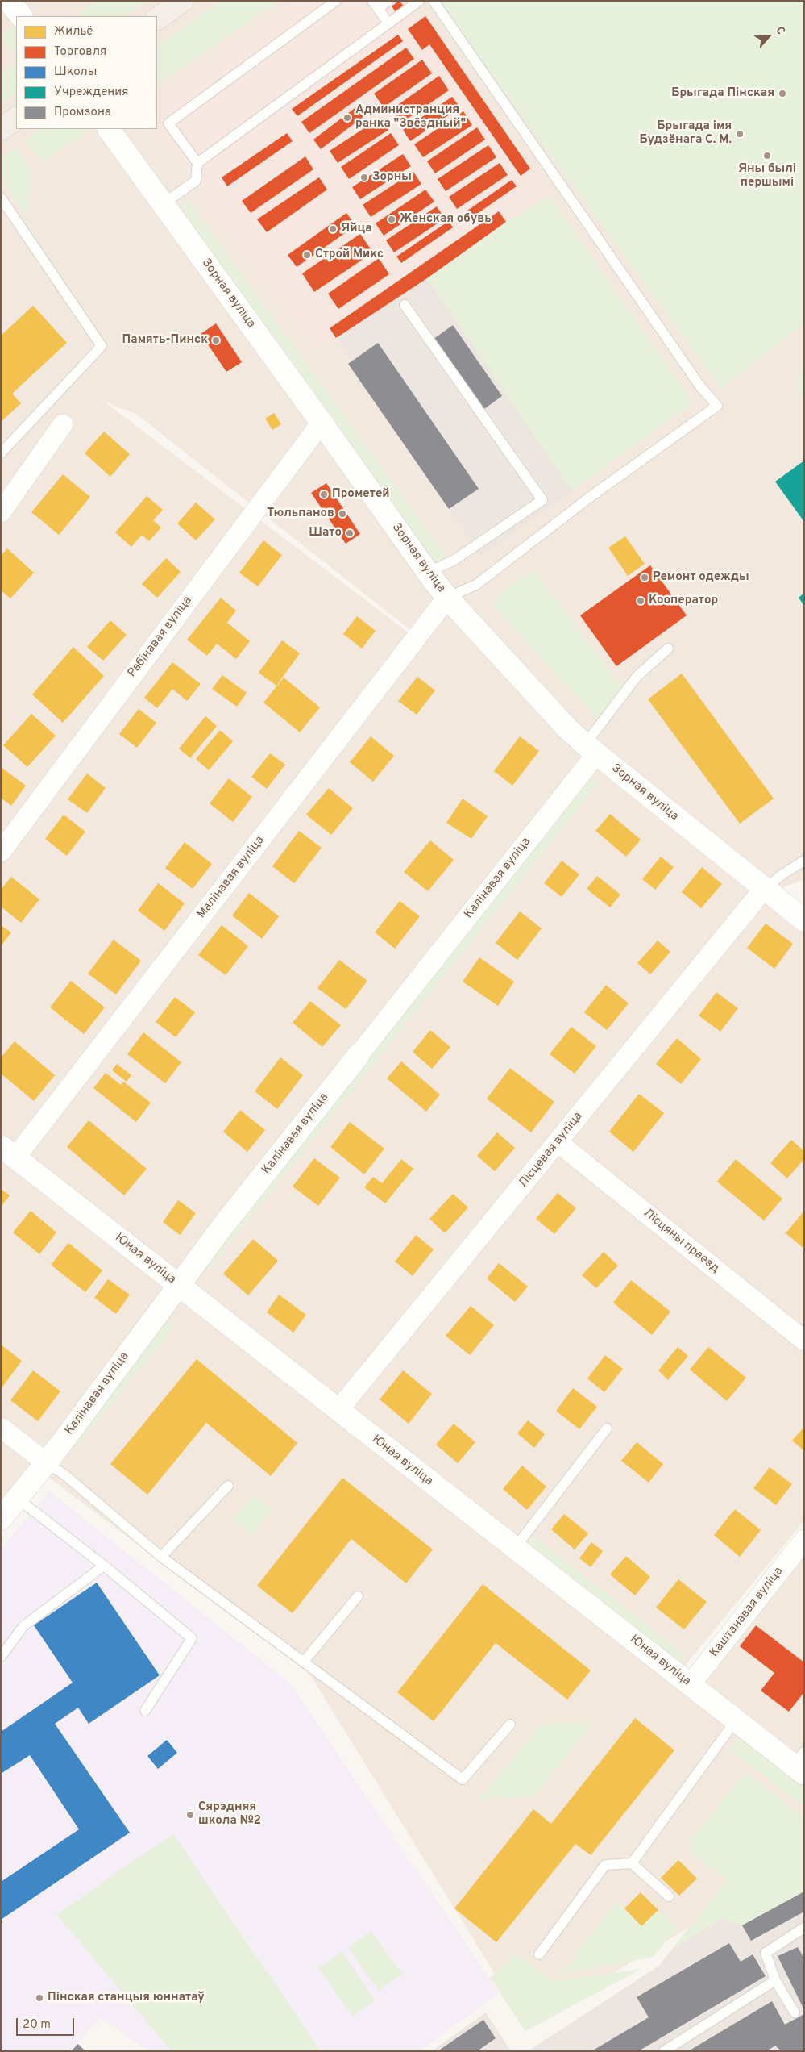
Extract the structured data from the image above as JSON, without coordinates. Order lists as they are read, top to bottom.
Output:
{
  "streets": {
    "street": [
      "Зорная вуліца",
      "Рабінавая вуліца",
      "Малінавая вуліца",
      "Калінавая вуліца",
      "Лісцевая вуліца",
      "Лісцяны праезд",
      "Юная вуліца",
      "Каштанавая вуліца"
    ]
  },
  "crossings": [
    ["Зорная вуліца", "Рабінавая вуліца"],
    ["Зорная вуліца", "Малінавая вуліца"],
    ["Зорная вуліца", "Калінавая вуліца"],
    ["Зорная вуліца", "Лісцевая вуліца"],
    ["Малінавая вуліца", "Юная вуліца"],
    ["Калінавая вуліца", "Юная вуліца"],
    ["Лісцевая вуліца", "Лісцяны праезд"],
    ["Лісцевая вуліца", "Юная вуліца"],
    ["Юная вуліца", "Каштанавая вуліца"]
  ],
  "places": [
    "Брыгада Пінская",
    "Администранция ранка \"Звёздный\"",
    "Брыгада імя Будзёнага С. М.",
    "Яны былі першымі",
    "Зорны",
    "Женская обувь",
    "Яйца",
    "Строй Микс",
    "Память-Пинск",
    "Прометей",
    "Тюльпанов",
    "Шато",
    "Ремонт одежды",
    "Кооператор",
    "Сярэдняя школа №2",
    "Пінская станцыя юннатаў"
  ],
  "legend": [
    "Жильё",
    "Торговля",
    "Школы",
    "Учреждения",
    "Промзона"
  ],
  "scale_bar": "20 m",
  "north": "top right"
}
